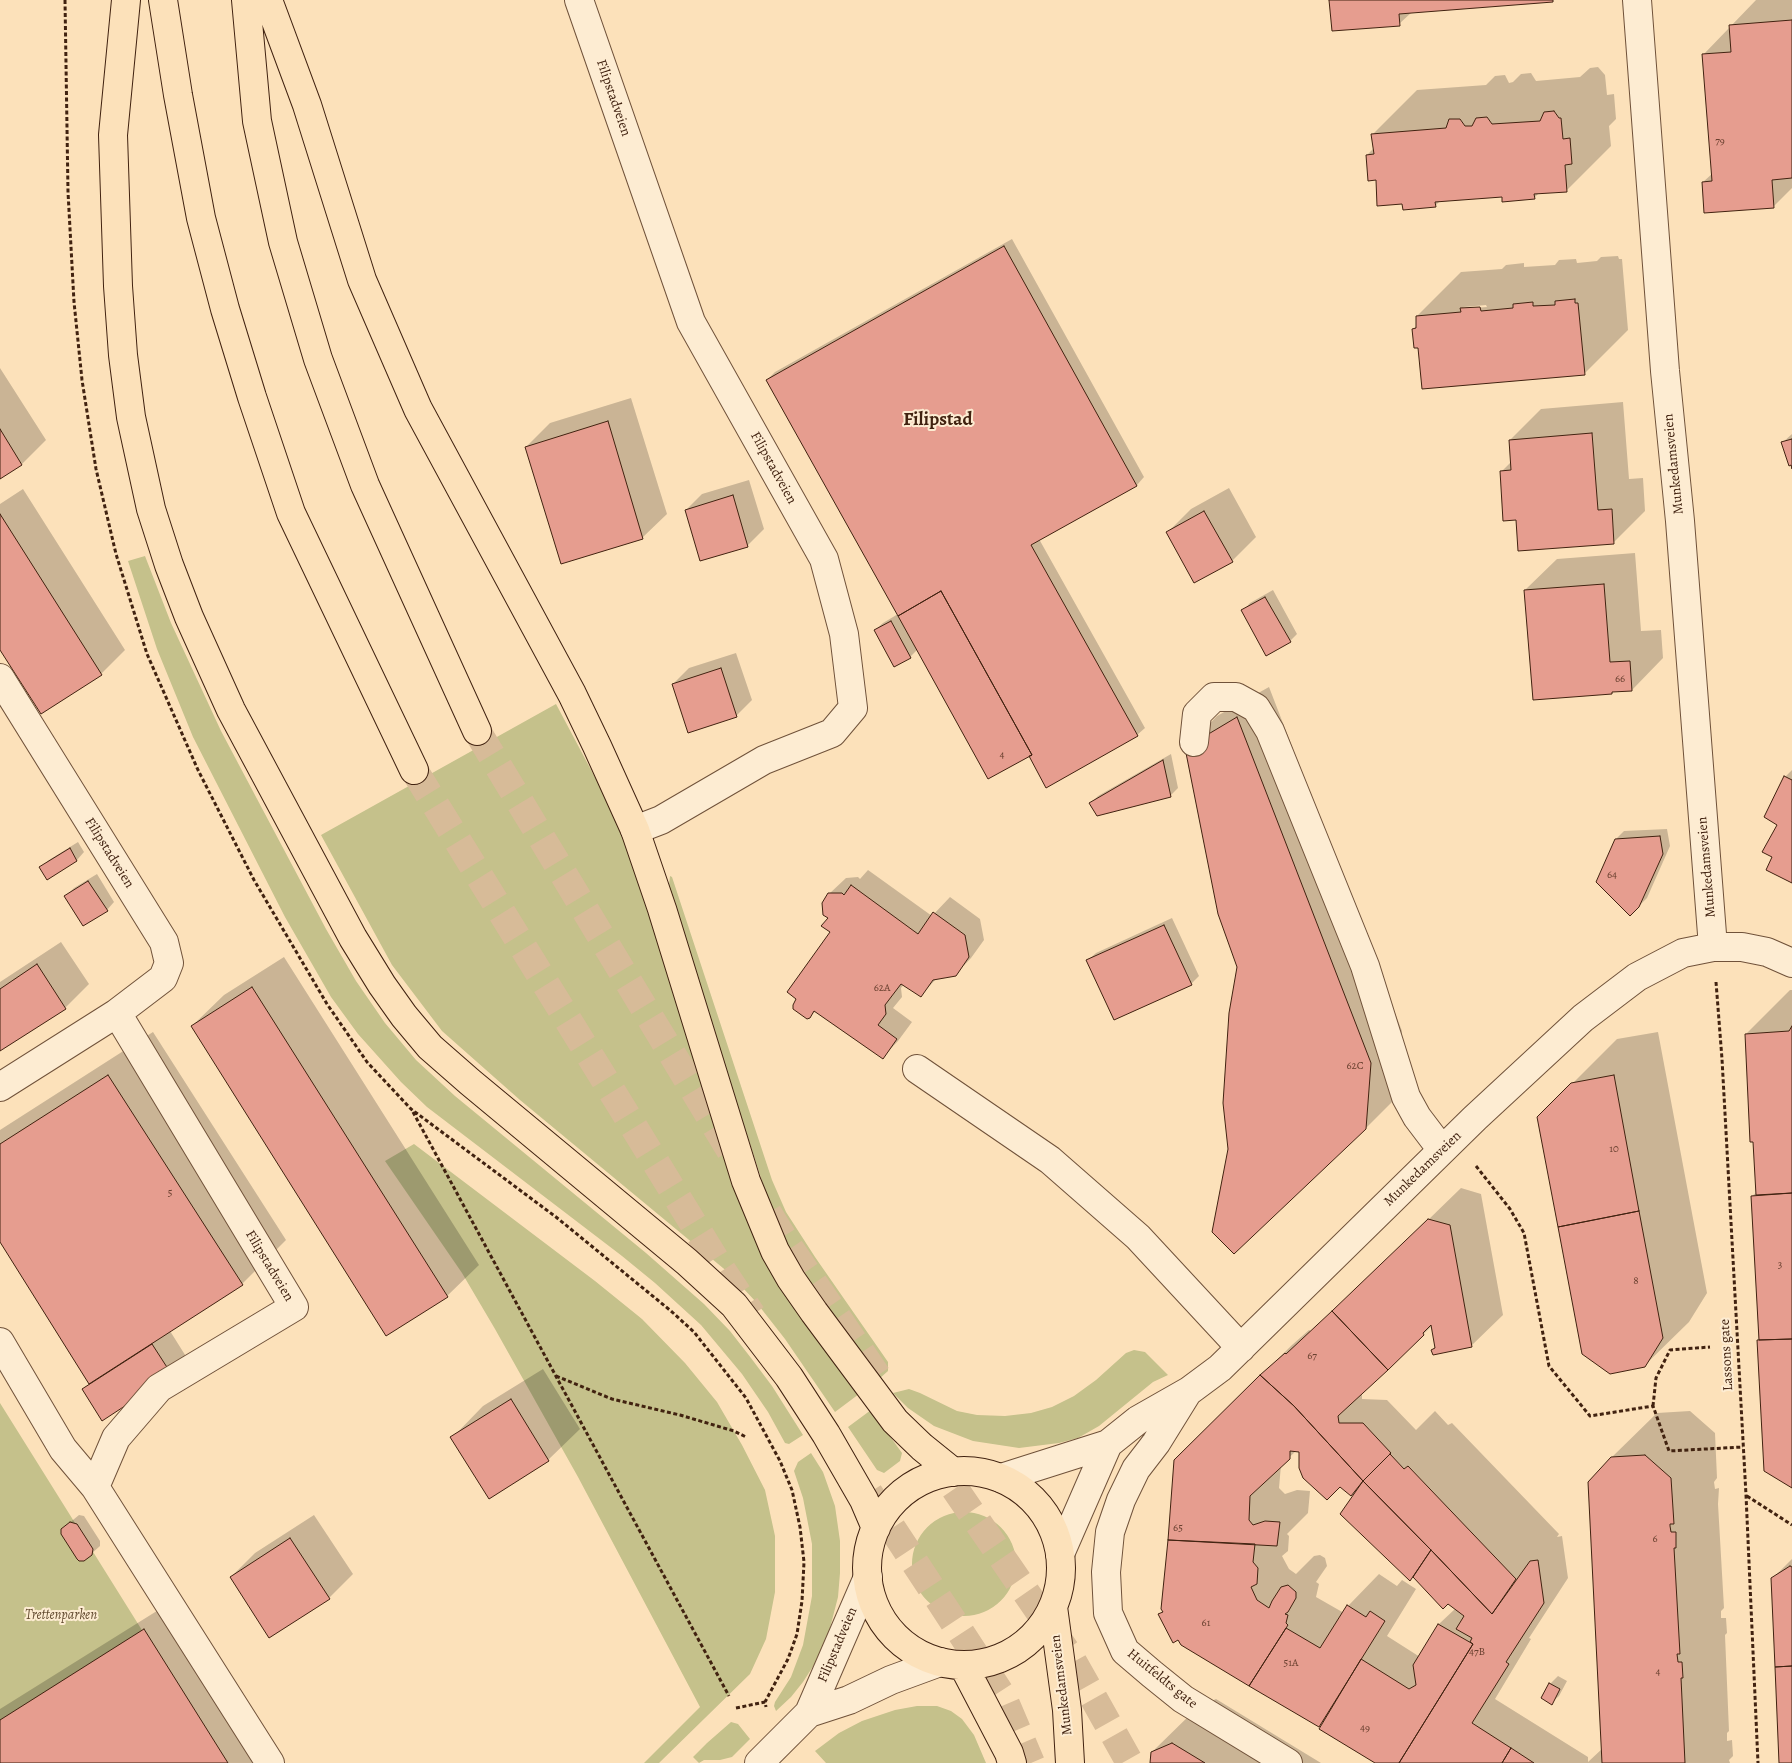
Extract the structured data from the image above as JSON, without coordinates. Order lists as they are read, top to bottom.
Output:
{
  "streets": {
    "highway": ["Munkedamsveien"],
    "street": ["Filipstadveien", "Huitfeldts gate"],
    "path": ["Lassons gate"]
  },
  "crossings": [
    ["Munkedamsveien", "Lassons gate"],
    ["Munkedamsveien", "Huitfeldts gate"]
  ],
  "districts": ["Filipstad"],
  "parks": ["Trettenparken"],
  "house_numbers": [
    "79",
    "66",
    "4",
    "64",
    "62A",
    "62C",
    "10",
    "5",
    "3",
    "8",
    "67",
    "65",
    "6",
    "61",
    "47B",
    "51A",
    "4",
    "49"
  ]
}
